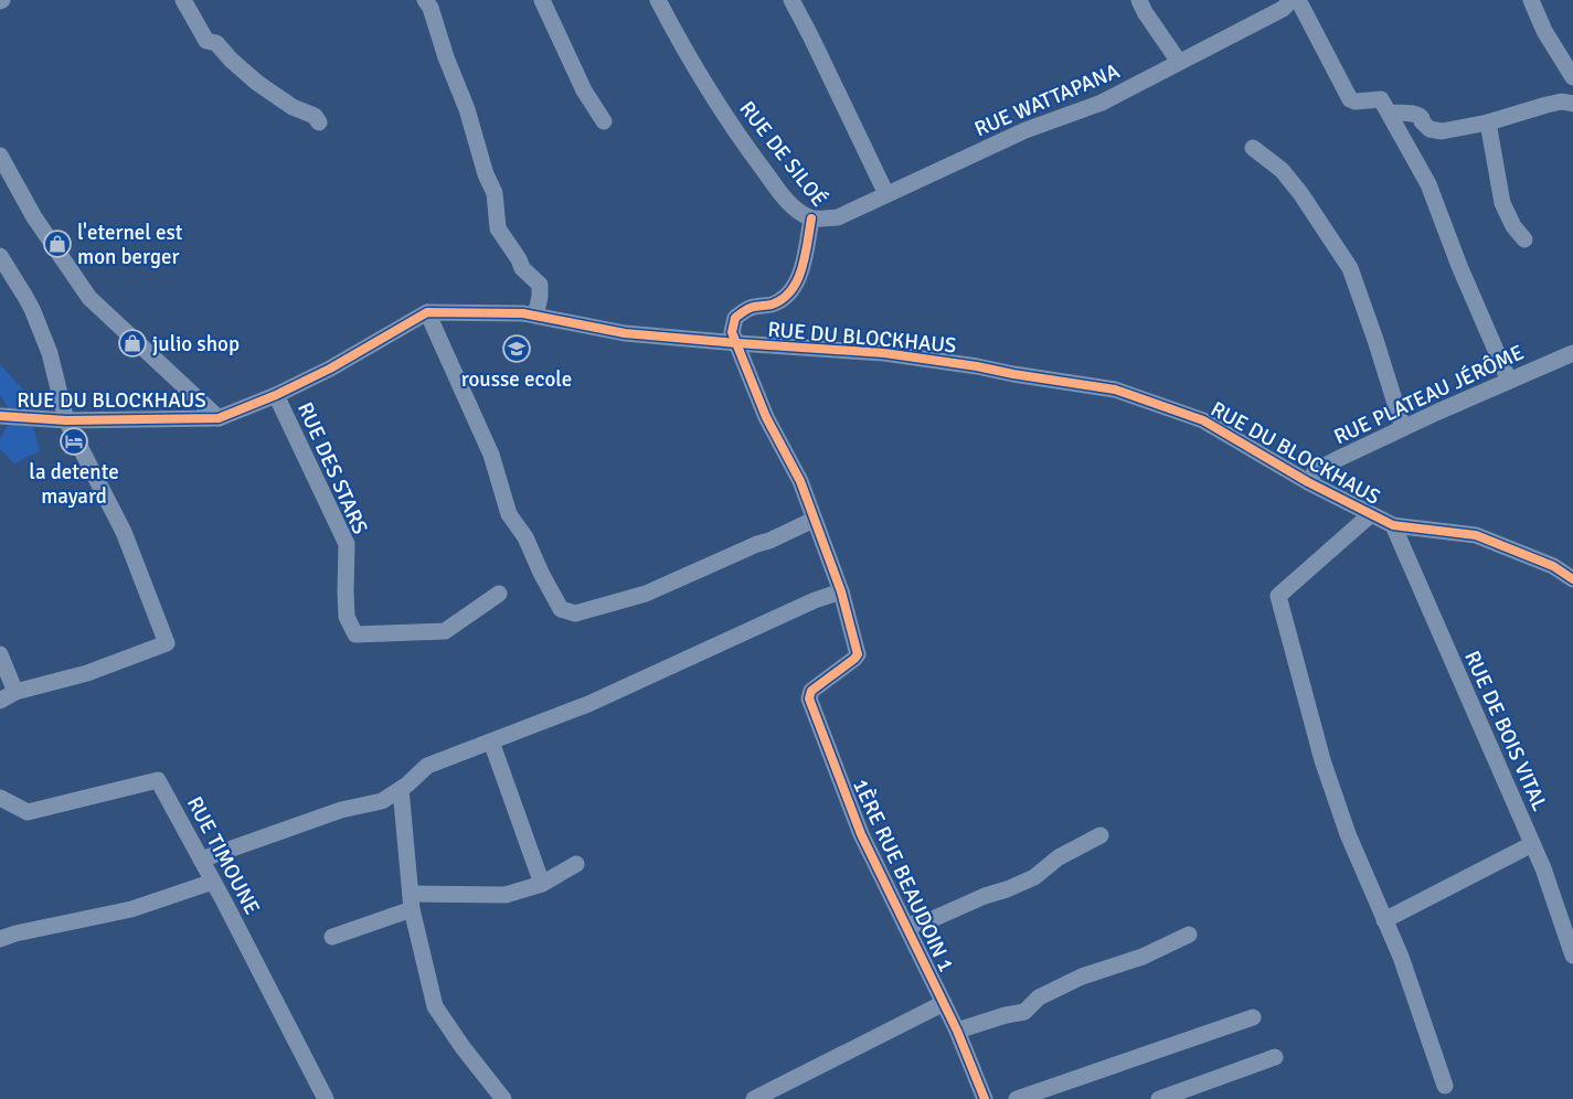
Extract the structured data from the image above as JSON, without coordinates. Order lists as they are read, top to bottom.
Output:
{
  "streets": {
    "street": [
      "RUE WATTAPANA",
      "RUE DE SILOÉ",
      "RUE DU BLOCKHAUS",
      "RUE PLATEAU JÉRÔME",
      "RUE DES STARS",
      "RUE DE BOIS VITAL",
      "RUE TIMOUNE",
      "1ÈRE RUE BEAUDOIN 1"
    ]
  },
  "crossings": [
    ["RUE WATTAPANA", "RUE DE SILOÉ"],
    ["RUE DE SILOÉ", "RUE DU BLOCKHAUS"],
    ["RUE DE SILOÉ", "1ÈRE RUE BEAUDOIN 1"],
    ["RUE DU BLOCKHAUS", "RUE PLATEAU JÉRÔME"],
    ["RUE DU BLOCKHAUS", "RUE DES STARS"],
    ["RUE DU BLOCKHAUS", "RUE DE BOIS VITAL"],
    ["RUE DU BLOCKHAUS", "1ÈRE RUE BEAUDOIN 1"]
  ],
  "places": {
    "shop": ["l'eternel est mon berger", "julio shop"],
    "school or university": ["rousse ecole"],
    "hotel": ["la detente mayard"]
  }
}
